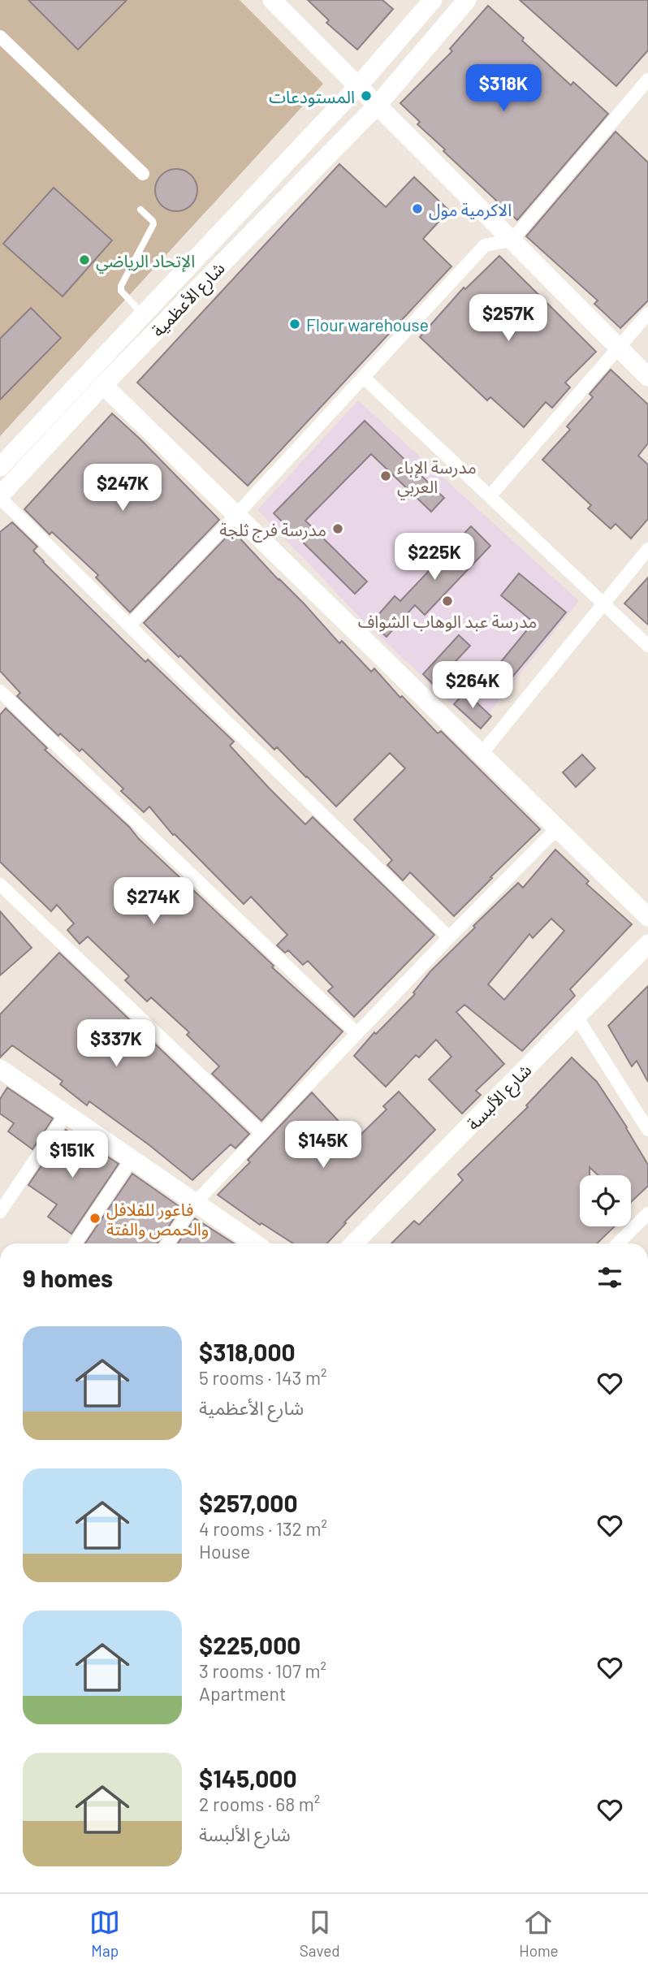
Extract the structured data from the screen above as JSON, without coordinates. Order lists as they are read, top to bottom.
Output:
{
  "streets": {
    "street": ["شارع الأعظمية", "شارع الألبسة"]
  },
  "places": [
    "المستودعات",
    "الاكرمية مول",
    "الإتحاد الرياضي",
    "Flour warehouse",
    "مدرسة الإباء العربي",
    "مدرسة فرج ثلجة",
    "مدرسة عبد الوهاب الشواف",
    "فاعور للفلافل والحمص والفتة"
  ],
  "page": {
    "price": [
      "$318K",
      "$257K",
      "$247K",
      "$225K",
      "$264K",
      "$274K",
      "$337K",
      "$145K",
      "$151K"
    ],
    "heading": "9 homes",
    "list": [
      {
        "name": "$318,000",
        "note": "5 rooms · 143 m² · شارع الأعظمية"
      },
      {
        "name": "$257,000",
        "note": "4 rooms · 132 m² · House"
      },
      {
        "name": "$225,000",
        "note": "3 rooms · 107 m² · Apartment"
      },
      {
        "name": "$145,000",
        "note": "2 rooms · 68 m² · شارع الألبسة"
      }
    ],
    "tabs": ["Map", "Saved", "Home"]
  }
}
